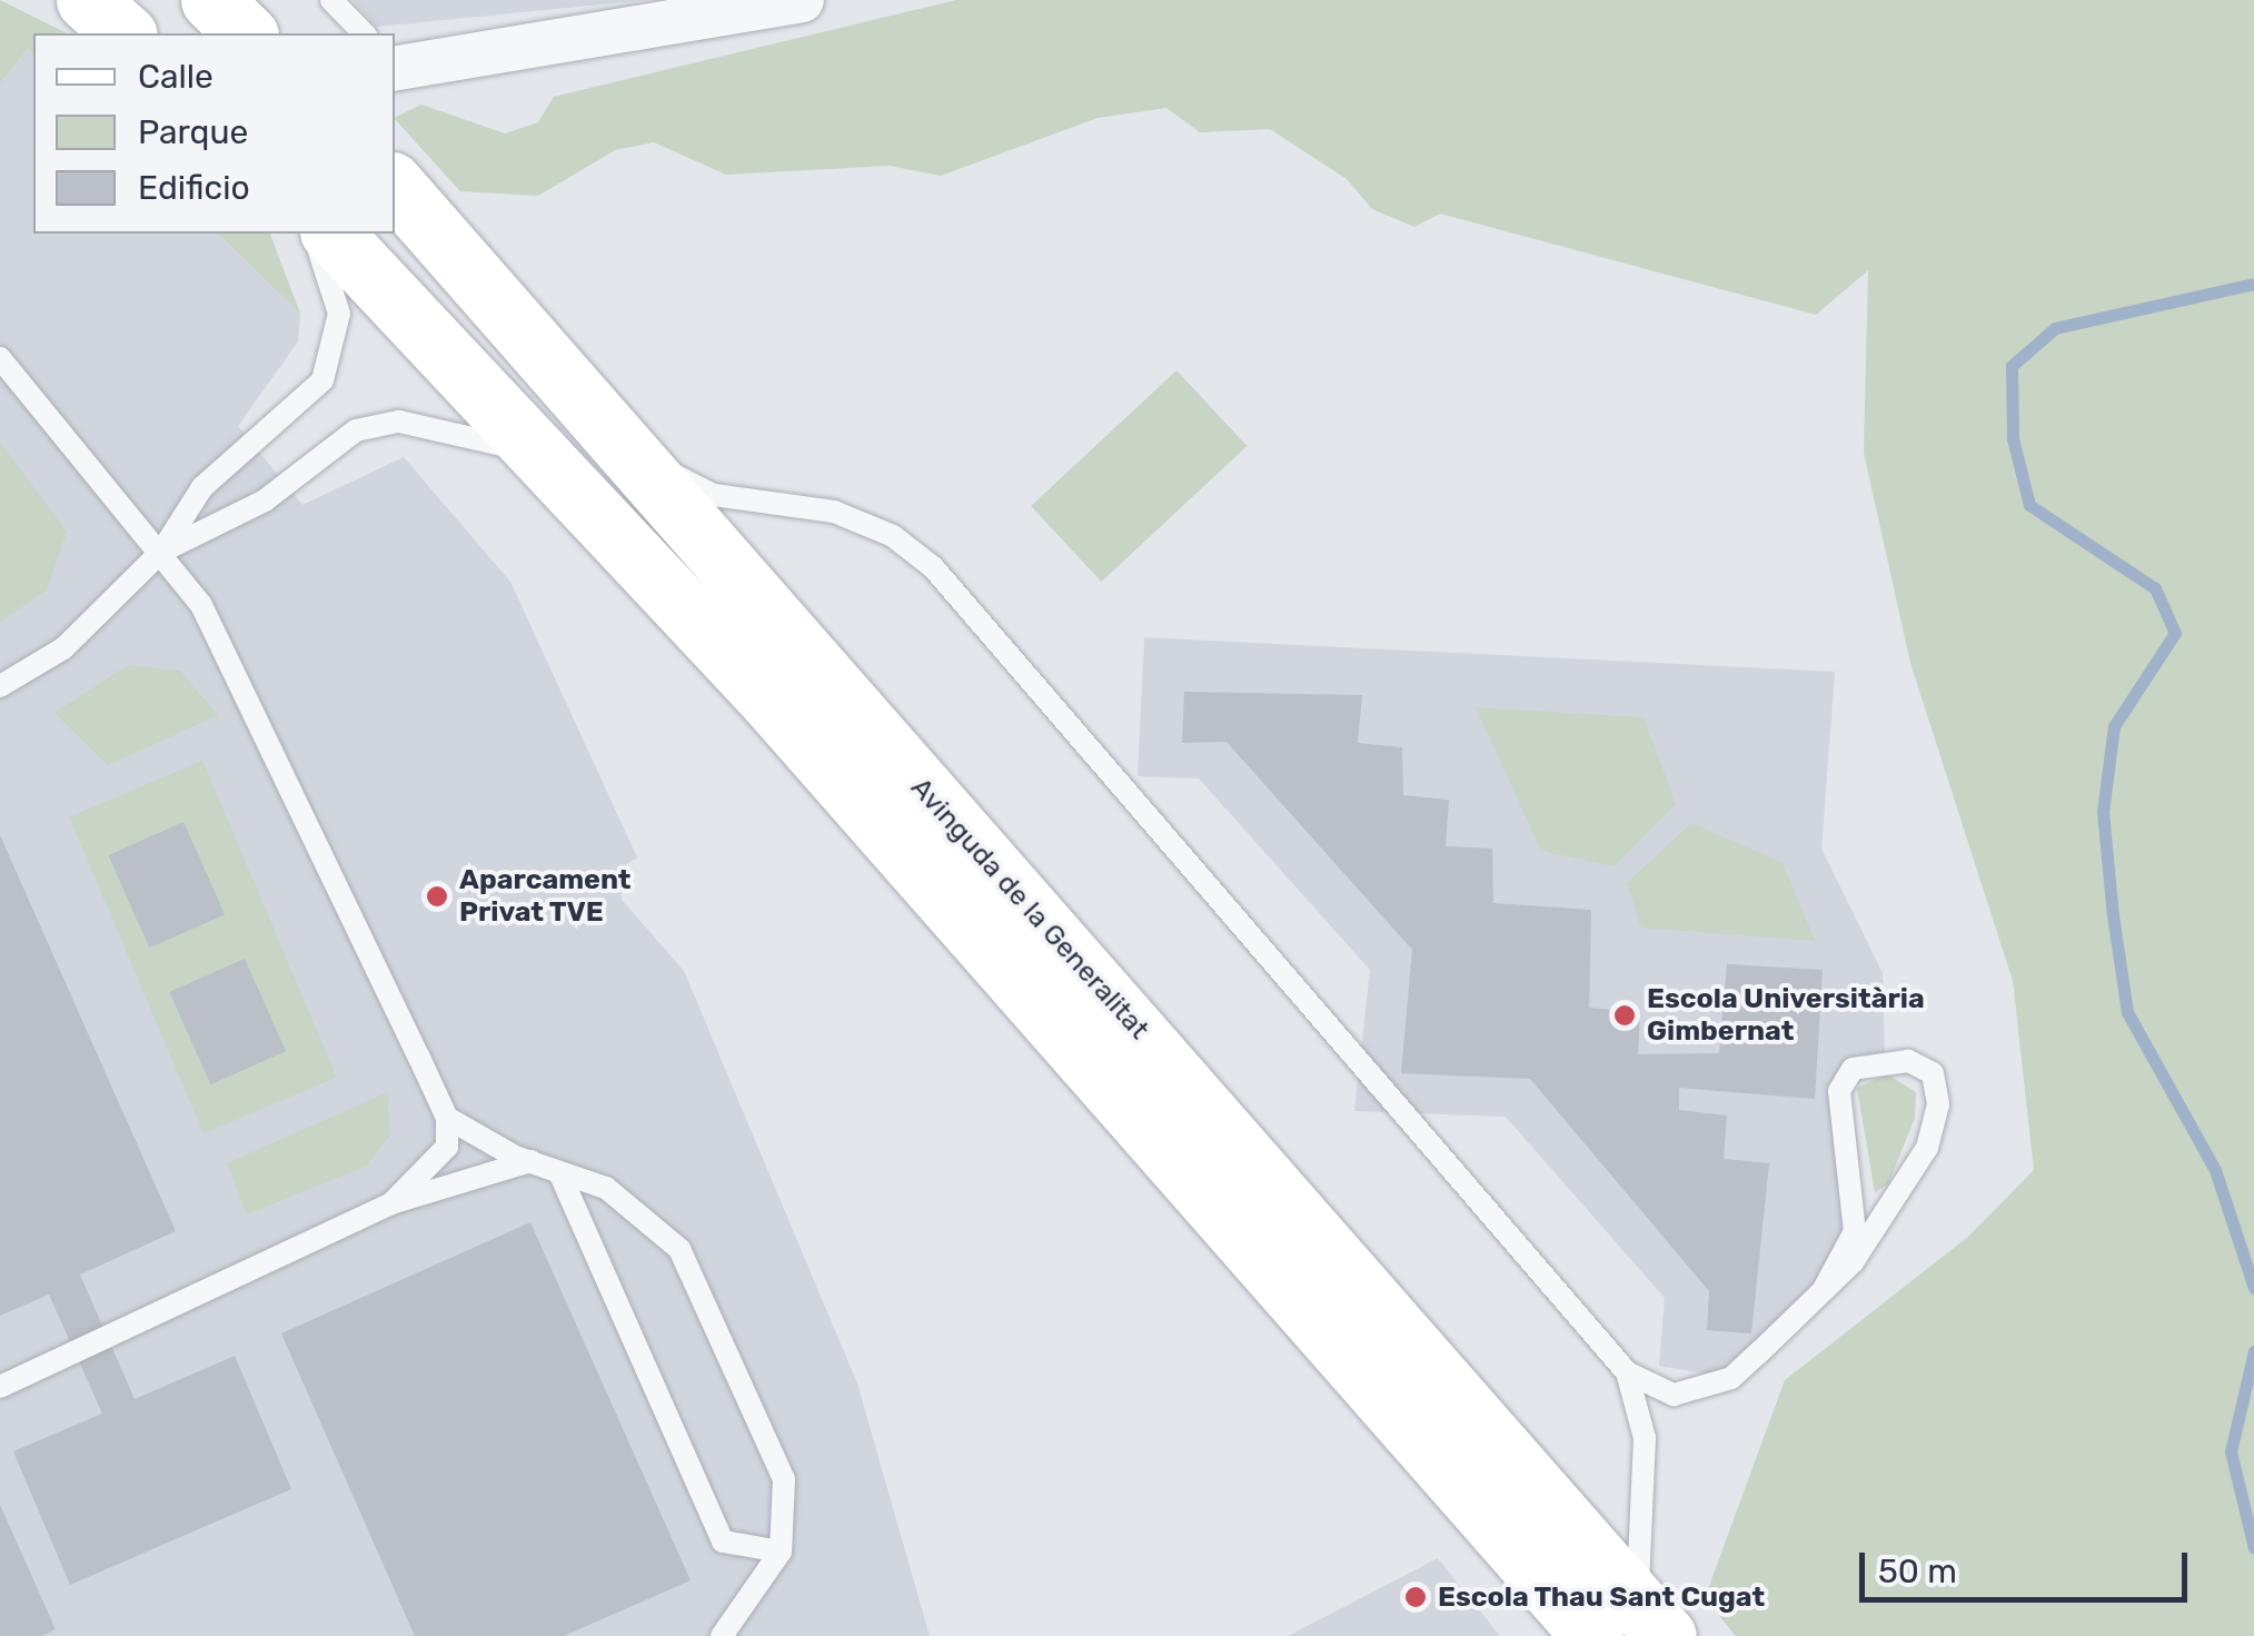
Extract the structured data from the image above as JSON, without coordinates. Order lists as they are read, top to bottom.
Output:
{
  "streets": {
    "street": ["Avinguda de la Generalitat"]
  },
  "places": ["Aparcament Privat TVE", "Escola Universitària Gimbernat", "Escola Thau Sant Cugat"],
  "legend": ["Calle", "Parque", "Edificio"],
  "scale_bar": "50 m"
}
